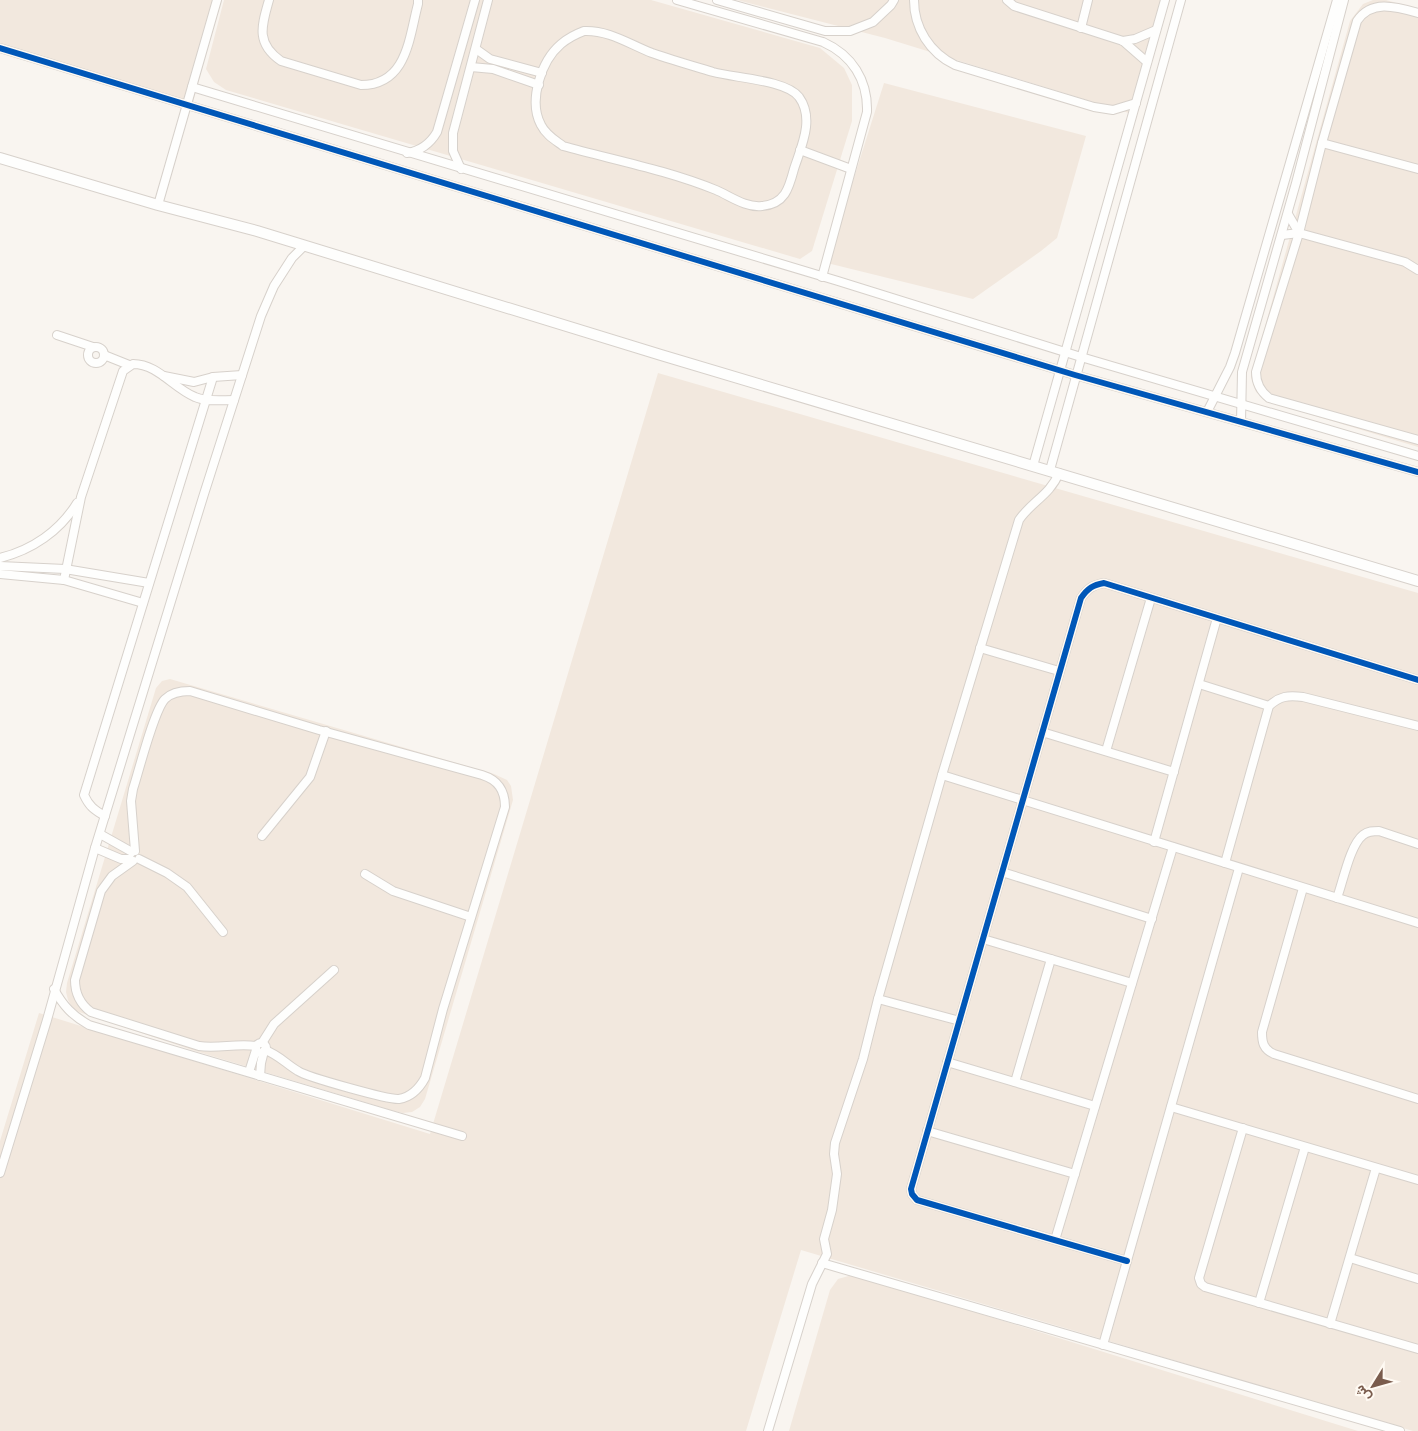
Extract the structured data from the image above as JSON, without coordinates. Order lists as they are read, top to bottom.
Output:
{
  "north": "bottom left"
}
